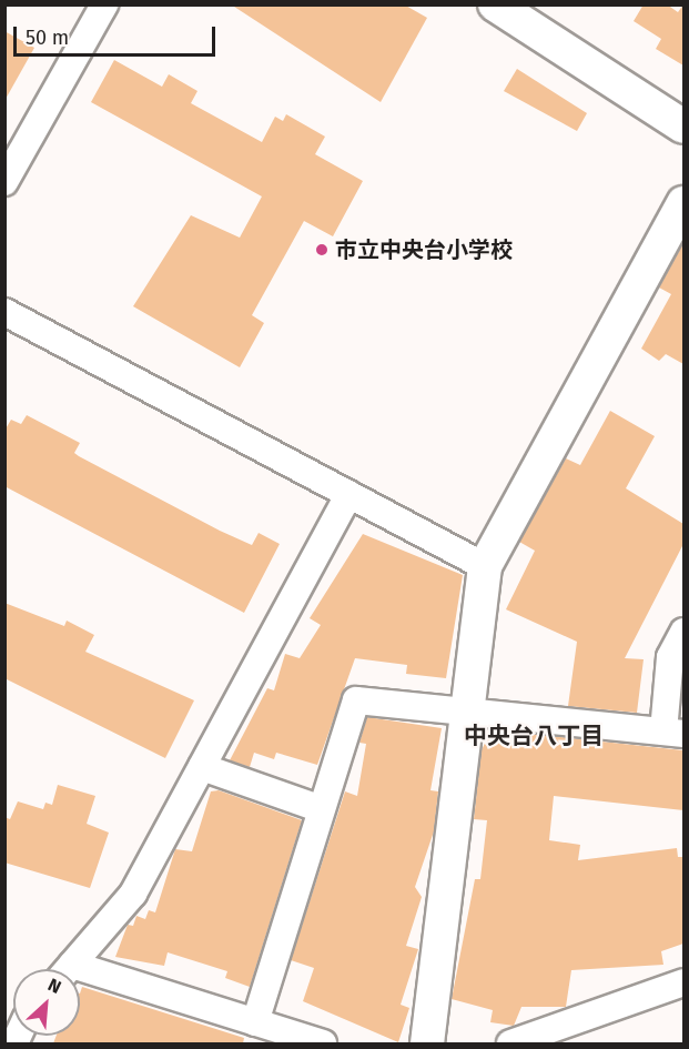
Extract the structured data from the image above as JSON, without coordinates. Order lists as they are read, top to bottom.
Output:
{
  "districts": ["中央台八丁目"],
  "places": ["市立中央台小学校"],
  "scale_bar": "50 m",
  "north": "top right"
}
